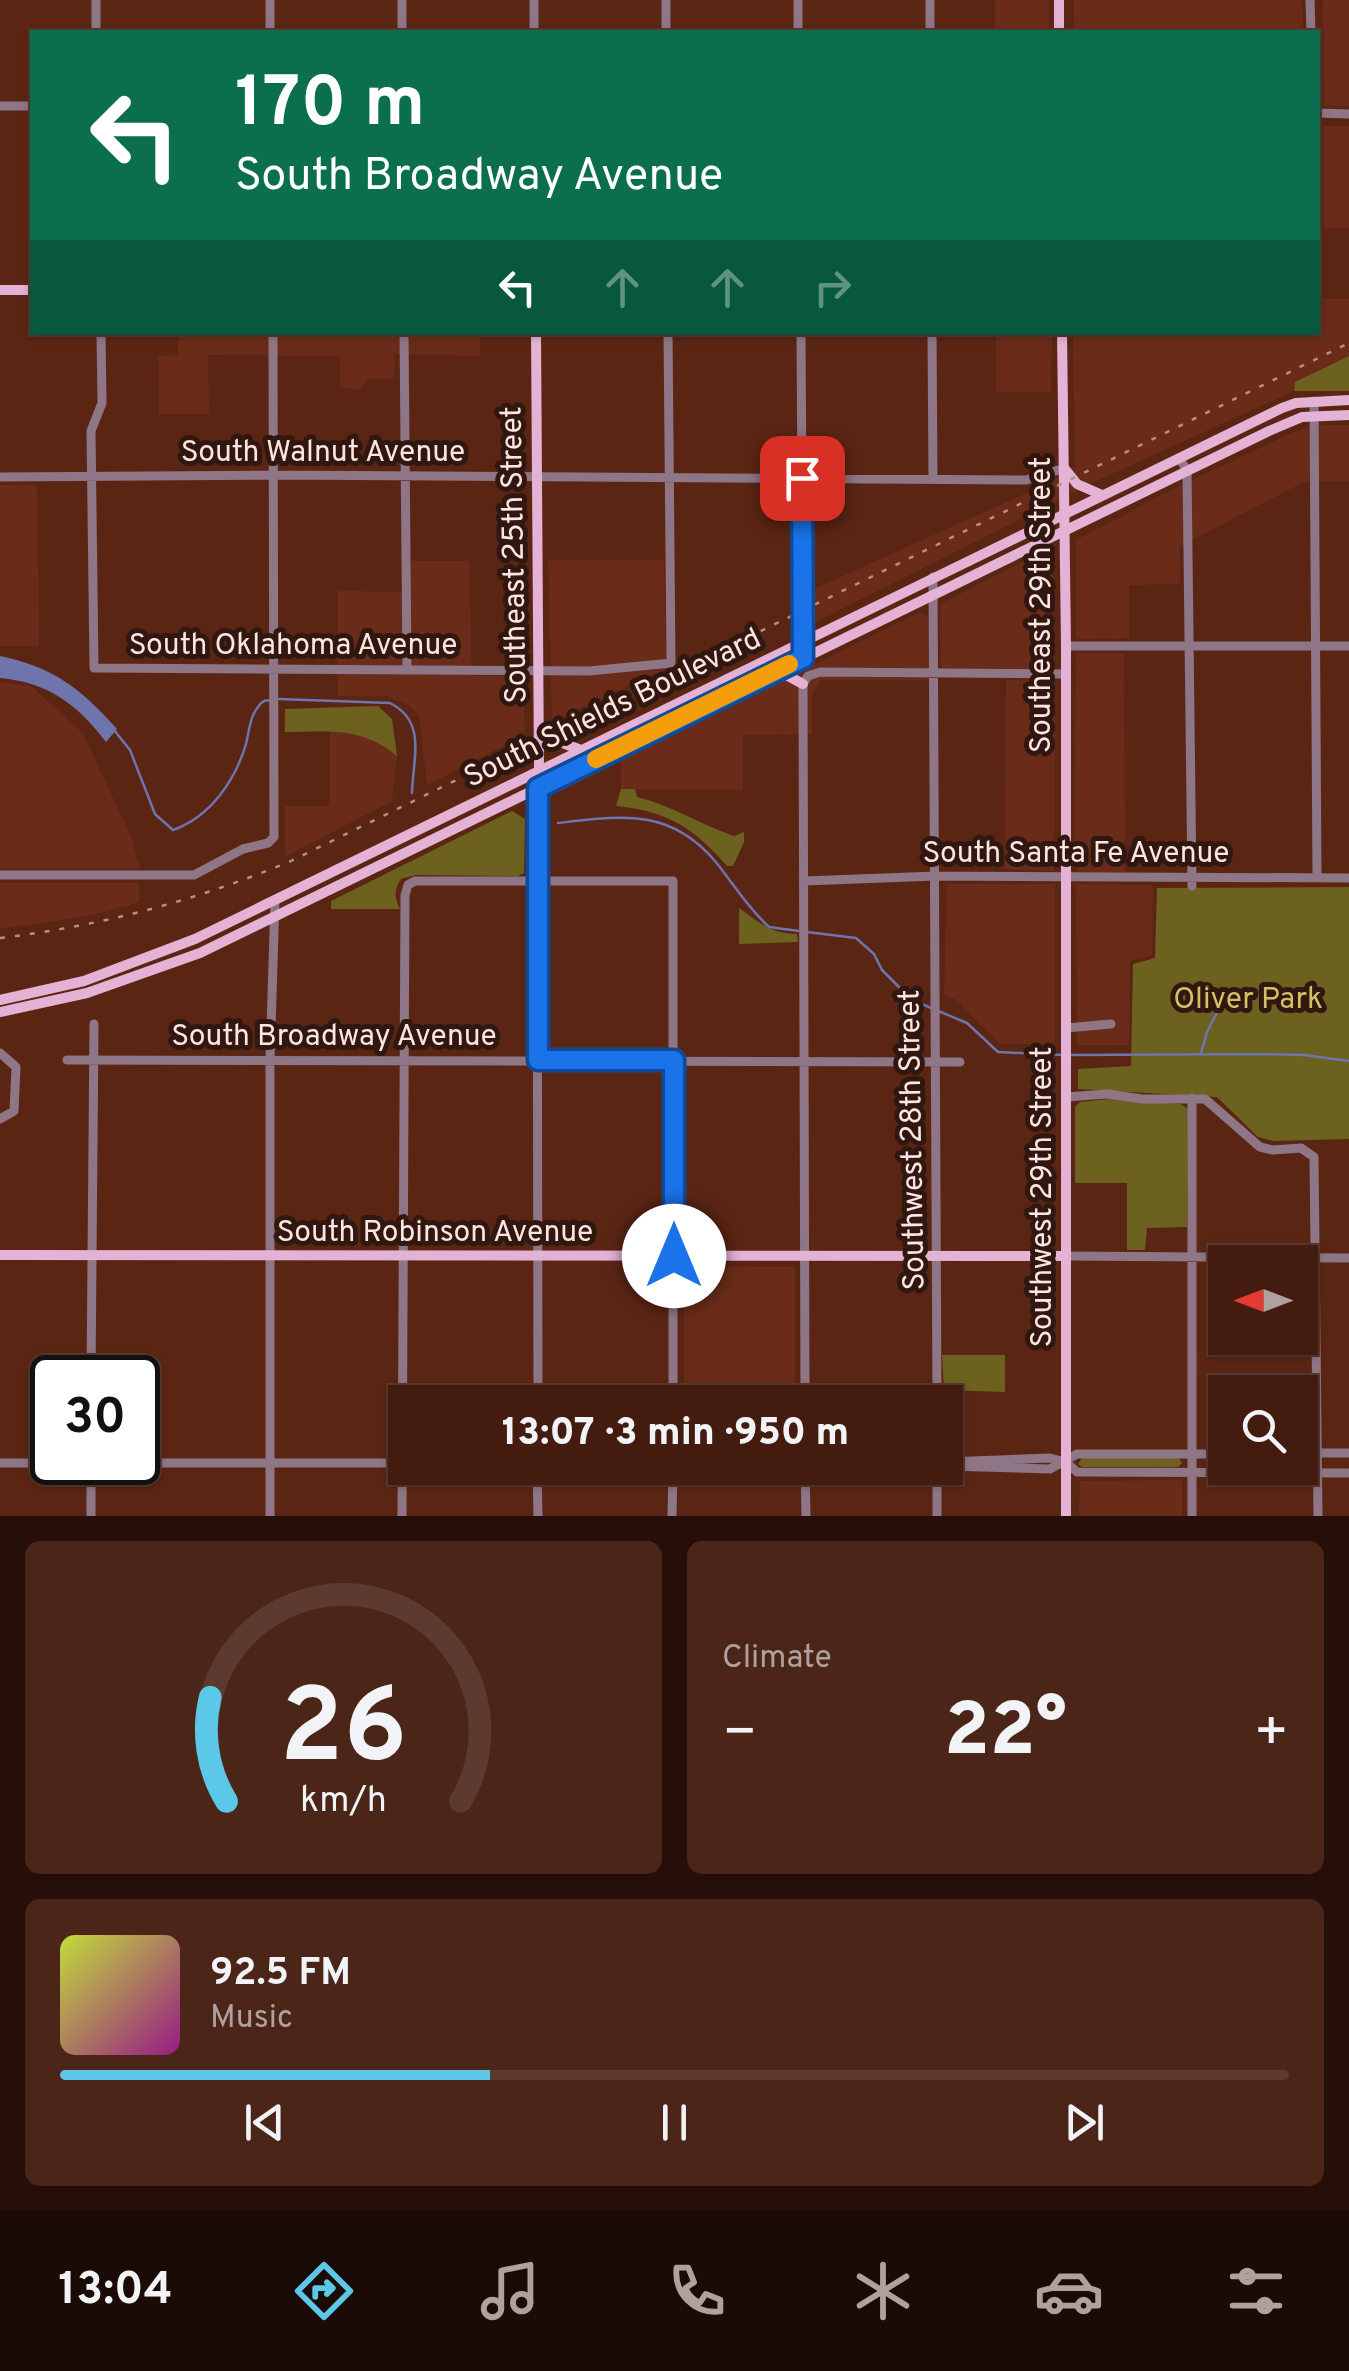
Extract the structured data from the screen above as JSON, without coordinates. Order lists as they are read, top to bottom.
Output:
{
  "streets": {
    "main road": [
      "Southeast 25th Street",
      "Southeast 29th Street",
      "South Shields Boulevard",
      "Southwest 29th Street",
      "South Robinson Avenue"
    ],
    "street": [
      "South Walnut Avenue",
      "South Oklahoma Avenue",
      "South Santa Fe Avenue",
      "South Broadway Avenue",
      "Southwest 28th Street"
    ]
  },
  "crossings": [
    ["South Walnut Avenue", "Southeast 25th Street"],
    ["South Walnut Avenue", "Southeast 29th Street"],
    ["South Walnut Avenue", "South Oklahoma Avenue"],
    ["Southeast 25th Street", "South Oklahoma Avenue"],
    ["Southeast 25th Street", "South Shields Boulevard"],
    ["Southeast 25th Street", "South Broadway Avenue"],
    ["Southeast 25th Street", "South Robinson Avenue"],
    ["Southeast 29th Street", "South Shields Boulevard"],
    ["Southeast 29th Street", "South Santa Fe Avenue"],
    ["Southeast 29th Street", "Southwest 29th Street"],
    ["South Shields Boulevard", "Southwest 28th Street"],
    ["South Santa Fe Avenue", "Southwest 28th Street"],
    ["South Santa Fe Avenue", "Southwest 29th Street"],
    ["South Broadway Avenue", "Southwest 28th Street"],
    ["Southwest 28th Street", "South Robinson Avenue"],
    ["Southwest 29th Street", "South Robinson Avenue"]
  ],
  "parks": ["Oliver Park"],
  "north": "left",
  "page": {
    "turn": ["170 m", "South Broadway Avenue"],
    "limit": "30",
    "trip": "13:07 · 3 min · 950 m",
    "tile": "Climate",
    "heat": ["−", "22°", "+"],
    "song": ["92.5 FM", "Music"],
    "tabs": "13:04",
    "gauge": ["26", "km/h"]
  }
}
